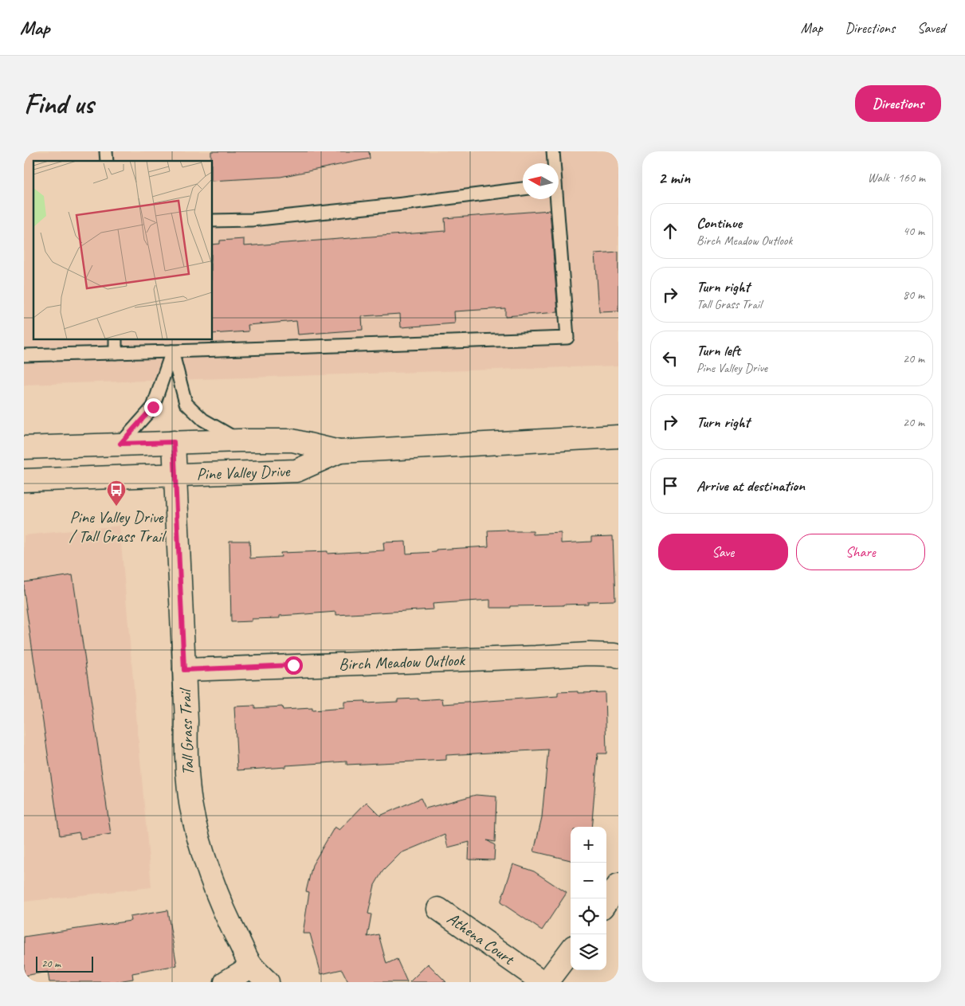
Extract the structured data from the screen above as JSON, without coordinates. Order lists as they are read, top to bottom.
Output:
{
  "streets": {
    "street": [
      "Pine Valley Drive",
      "Birch Meadow Outlook",
      "Tall Grass Trail",
      "Athena Court"
    ]
  },
  "crossings": [
    ["Pine Valley Drive", "Tall Grass Trail"],
    ["Birch Meadow Outlook", "Tall Grass Trail"]
  ],
  "places": {
    "bus stop": ["Pine Valley Drive / Tall Grass Trail"]
  },
  "scale_bar": "20 m",
  "north": "left",
  "page": {
    "header": "Map",
    "nav": ["Map", "Directions", "Saved"],
    "buttons": [
      "Directions",
      ["Save", "Share"]
    ],
    "title": "Find us",
    "heading": ["2 min", "Walk · 160 m"],
    "list": [
      ["Continue", "Birch Meadow Outlook", "40 m"],
      ["Turn right", "Tall Grass Trail", "80 m"],
      ["Turn left", "Pine Valley Drive", "20 m"],
      ["Turn right", "20 m"],
      "Arrive at destination"
    ],
    "map_buttons": ["+", "−"],
    "scale": "20 m"
  }
}
